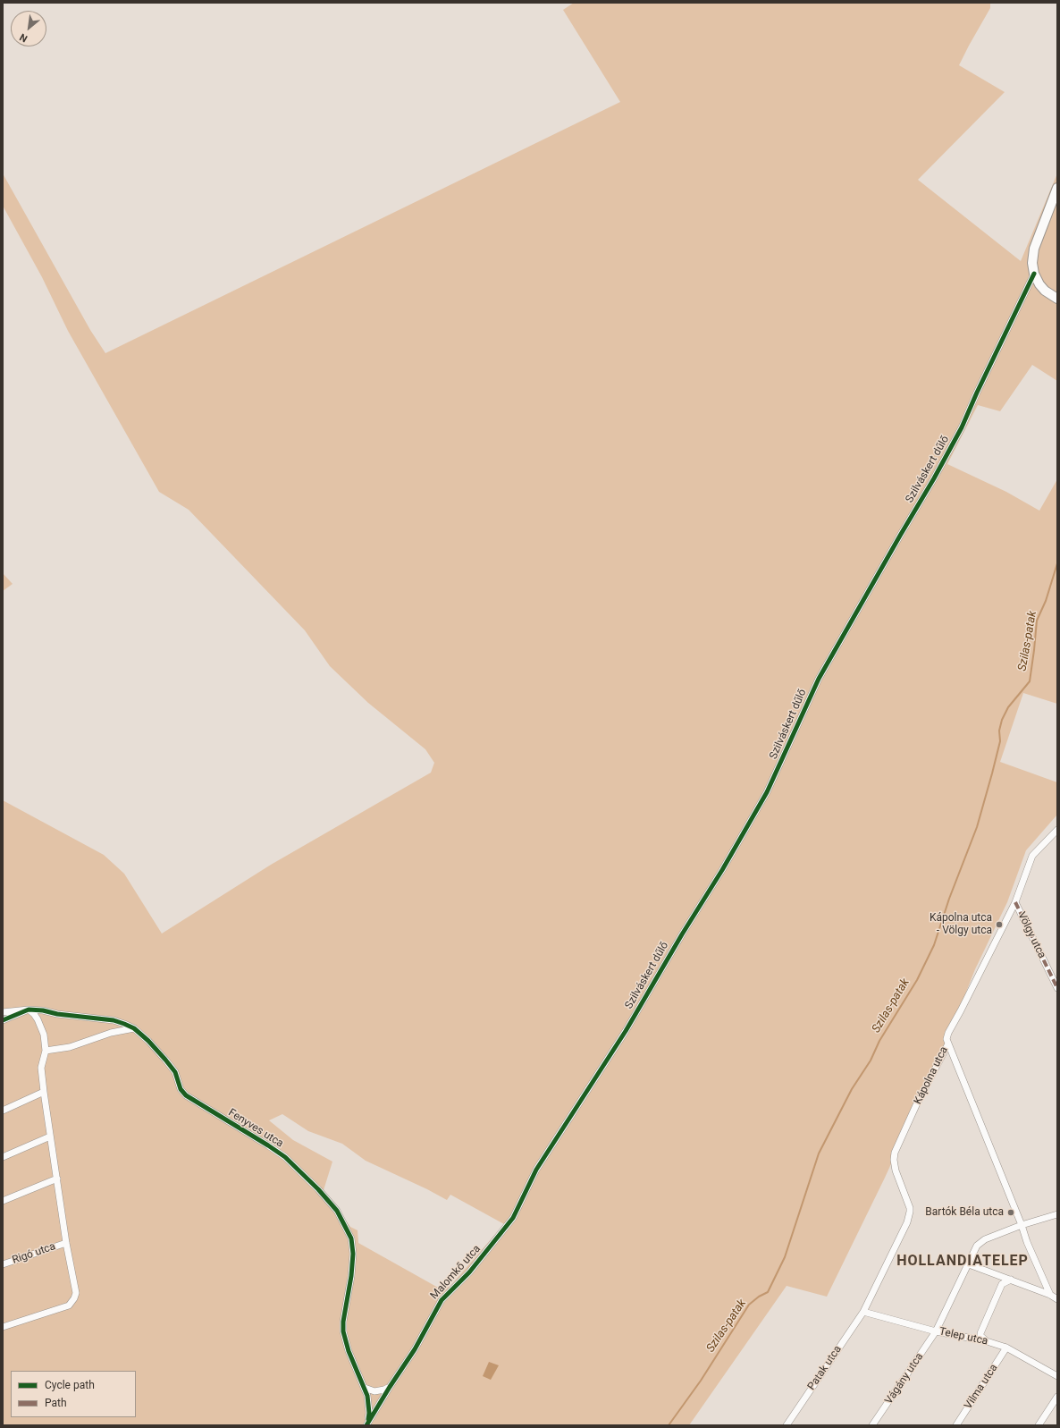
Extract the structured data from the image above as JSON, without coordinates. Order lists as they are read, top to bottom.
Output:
{
  "streets": {
    "street": [
      "Szilváskert dűlő",
      "Völgy utca",
      "Kápolna utca",
      "Fenyves utca",
      "Rigó utca",
      "Malomkő utca",
      "Telep utca",
      "Patak utca",
      "Vágány utca",
      "Vilma utca"
    ]
  },
  "crossings": [
    ["Szilváskert dűlő", "Malomkő utca"],
    ["Völgy utca", "Kápolna utca"],
    ["Kápolna utca", "Telep utca"],
    ["Kápolna utca", "Patak utca"],
    ["Fenyves utca", "Malomkő utca"],
    ["Telep utca", "Patak utca"],
    ["Telep utca", "Vágány utca"],
    ["Telep utca", "Vilma utca"]
  ],
  "districts": ["HOLLANDIATELEP"],
  "water": ["Szilas-patak"],
  "places": ["Kápolna utca - Völgy utca", "Bartók Béla utca"],
  "legend": ["Cycle path", "Path"],
  "north": "bottom left"
}
